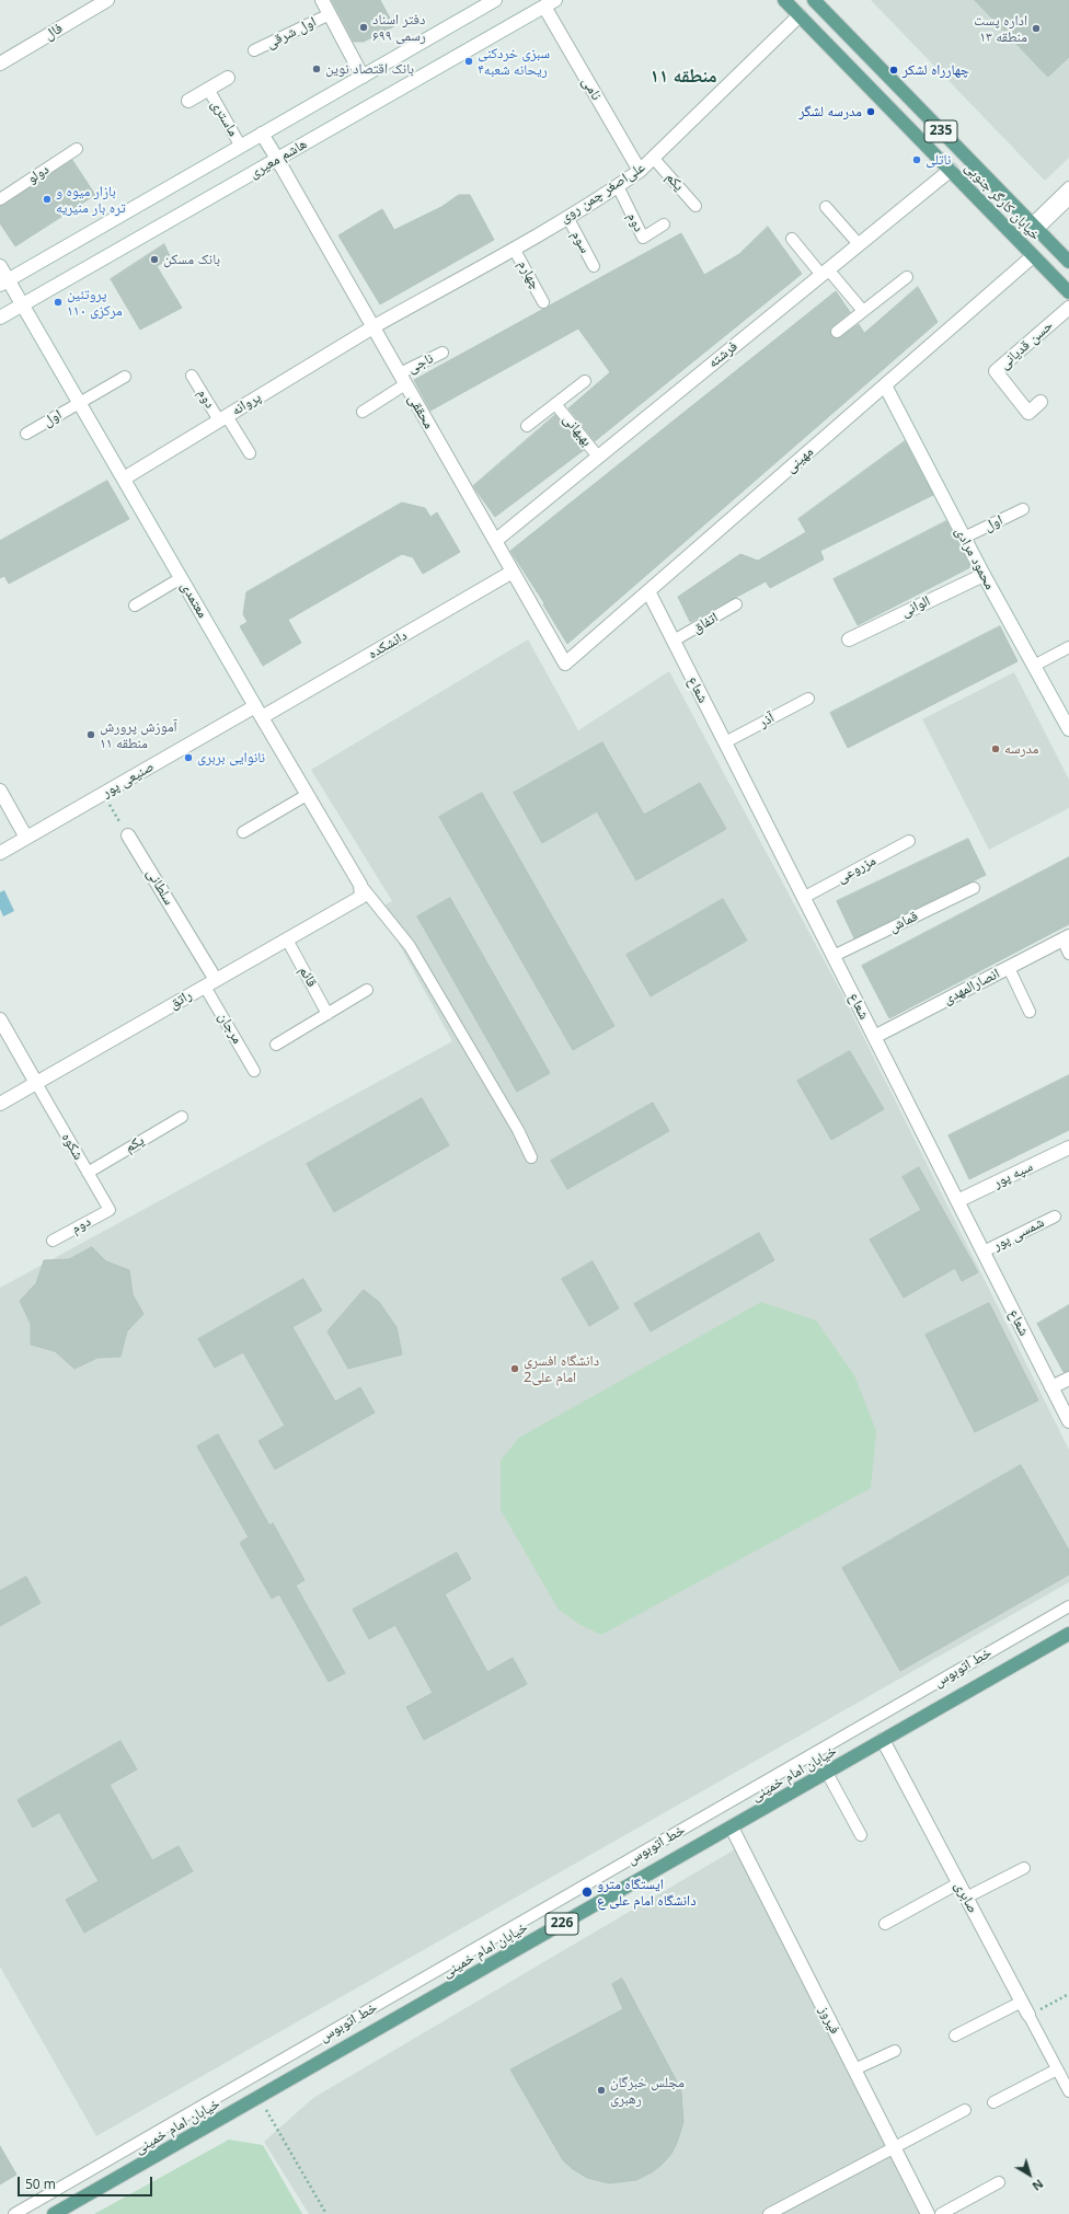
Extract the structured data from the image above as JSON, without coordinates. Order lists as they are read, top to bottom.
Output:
{
  "streets": {
    "main road": [
      "235",
      "خیابان کارگر جنوبی",
      "خیابان امام خمینی",
      "226"
    ],
    "street": [
      "فال",
      "نامی",
      "هاشم معیری",
      "علی‌اصغر چمن روی",
      "حسن قدیانی",
      "فرشته",
      "پروانه",
      "محققی",
      "مهینی",
      "محمود مرادی",
      "معتمدی",
      "الوانی",
      "دانشکده",
      "شعاع",
      "صنیعی پور",
      "سلطانی",
      "انصارالمهدی",
      "راتق",
      "سپه پور",
      "صابری",
      "فیروز"
    ],
    "lane": [
      "اول شرقی",
      "ماستری",
      "دولو",
      "یکم",
      "دوم",
      "سوم",
      "چهارم",
      "ناجی",
      "اول",
      "بهبهانی",
      "اتفاق",
      "آذر",
      "مزروعی",
      "قماش",
      "قائم",
      "مرجان",
      "شکوه",
      "شمسی پور",
      "خط اتوبوس"
    ]
  },
  "crossings": [
    ["نامی", "هاشم معیری"],
    ["نامی", "علی‌اصغر چمن روی"],
    ["ماستری", "هاشم معیری"],
    ["هاشم معیری", "محققی"],
    ["هاشم معیری", "معتمدی"],
    ["یکم", "علی‌اصغر چمن روی"],
    ["یکم", "شکوه"],
    ["علی‌اصغر چمن روی", "خیابان کارگر جنوبی"],
    ["علی‌اصغر چمن روی", "دوم"],
    ["علی‌اصغر چمن روی", "سوم"],
    ["علی‌اصغر چمن روی", "چهارم"],
    ["علی‌اصغر چمن روی", "پروانه"],
    ["علی‌اصغر چمن روی", "محققی"],
    ["خیابان کارگر جنوبی", "فرشته"],
    ["خیابان کارگر جنوبی", "مهینی"],
    ["دوم", "پروانه"],
    ["دوم", "شکوه"],
    ["فرشته", "محققی"],
    ["فرشته", "بهبهانی"],
    ["ناجی", "محققی"],
    ["پروانه", "محققی"],
    ["پروانه", "معتمدی"],
    ["محققی", "مهینی"],
    ["محققی", "دانشکده"],
    ["اول", "محمود مرادی"],
    ["اول", "معتمدی"],
    ["مهینی", "محمود مرادی"],
    ["مهینی", "شعاع"],
    ["محمود مرادی", "الوانی"],
    ["معتمدی", "دانشکده"],
    ["معتمدی", "صنیعی پور"],
    ["معتمدی", "راتق"],
    ["اتفاق", "شعاع"],
    ["دانشکده", "صنیعی پور"],
    ["شعاع", "آذر"],
    ["شعاع", "مزروعی"],
    ["شعاع", "قماش"],
    ["شعاع", "انصارالمهدی"],
    ["شعاع", "سپه پور"],
    ["شعاع", "شمسی پور"],
    ["سلطانی", "راتق"],
    ["سلطانی", "مرجان"],
    ["قائم", "راتق"],
    ["راتق", "مرجان"],
    ["راتق", "شکوه"],
    ["خیابان امام خمینی", "صابری"],
    ["خیابان امام خمینی", "فیروز"]
  ],
  "districts": ["منطقه ۱۱"],
  "places": [
    "دفتر اسناد رسمی ۶۹۹",
    "اداره پست منطقه ۱۳",
    "سبزی خردکنی ریحانه شعبه۴",
    "بانک اقتصاد نوین",
    "چهارراه لشکر",
    "مدرسه لشگر",
    "ناتلی",
    "بازار میوه و تره بار منیریه",
    "بانک مسکن",
    "پروتئین مرکزی ۱۱۰",
    "آموزش پرورش منطقه ۱۱",
    "مدرسه",
    "نانوایی بربری",
    "دانشگاه افسری امام علی2",
    "ایستگاه مترو دانشگاه امام علی ع",
    "مجلس خبرگان رهبری"
  ],
  "scale_bar": "50 m",
  "north": "bottom right"
}
